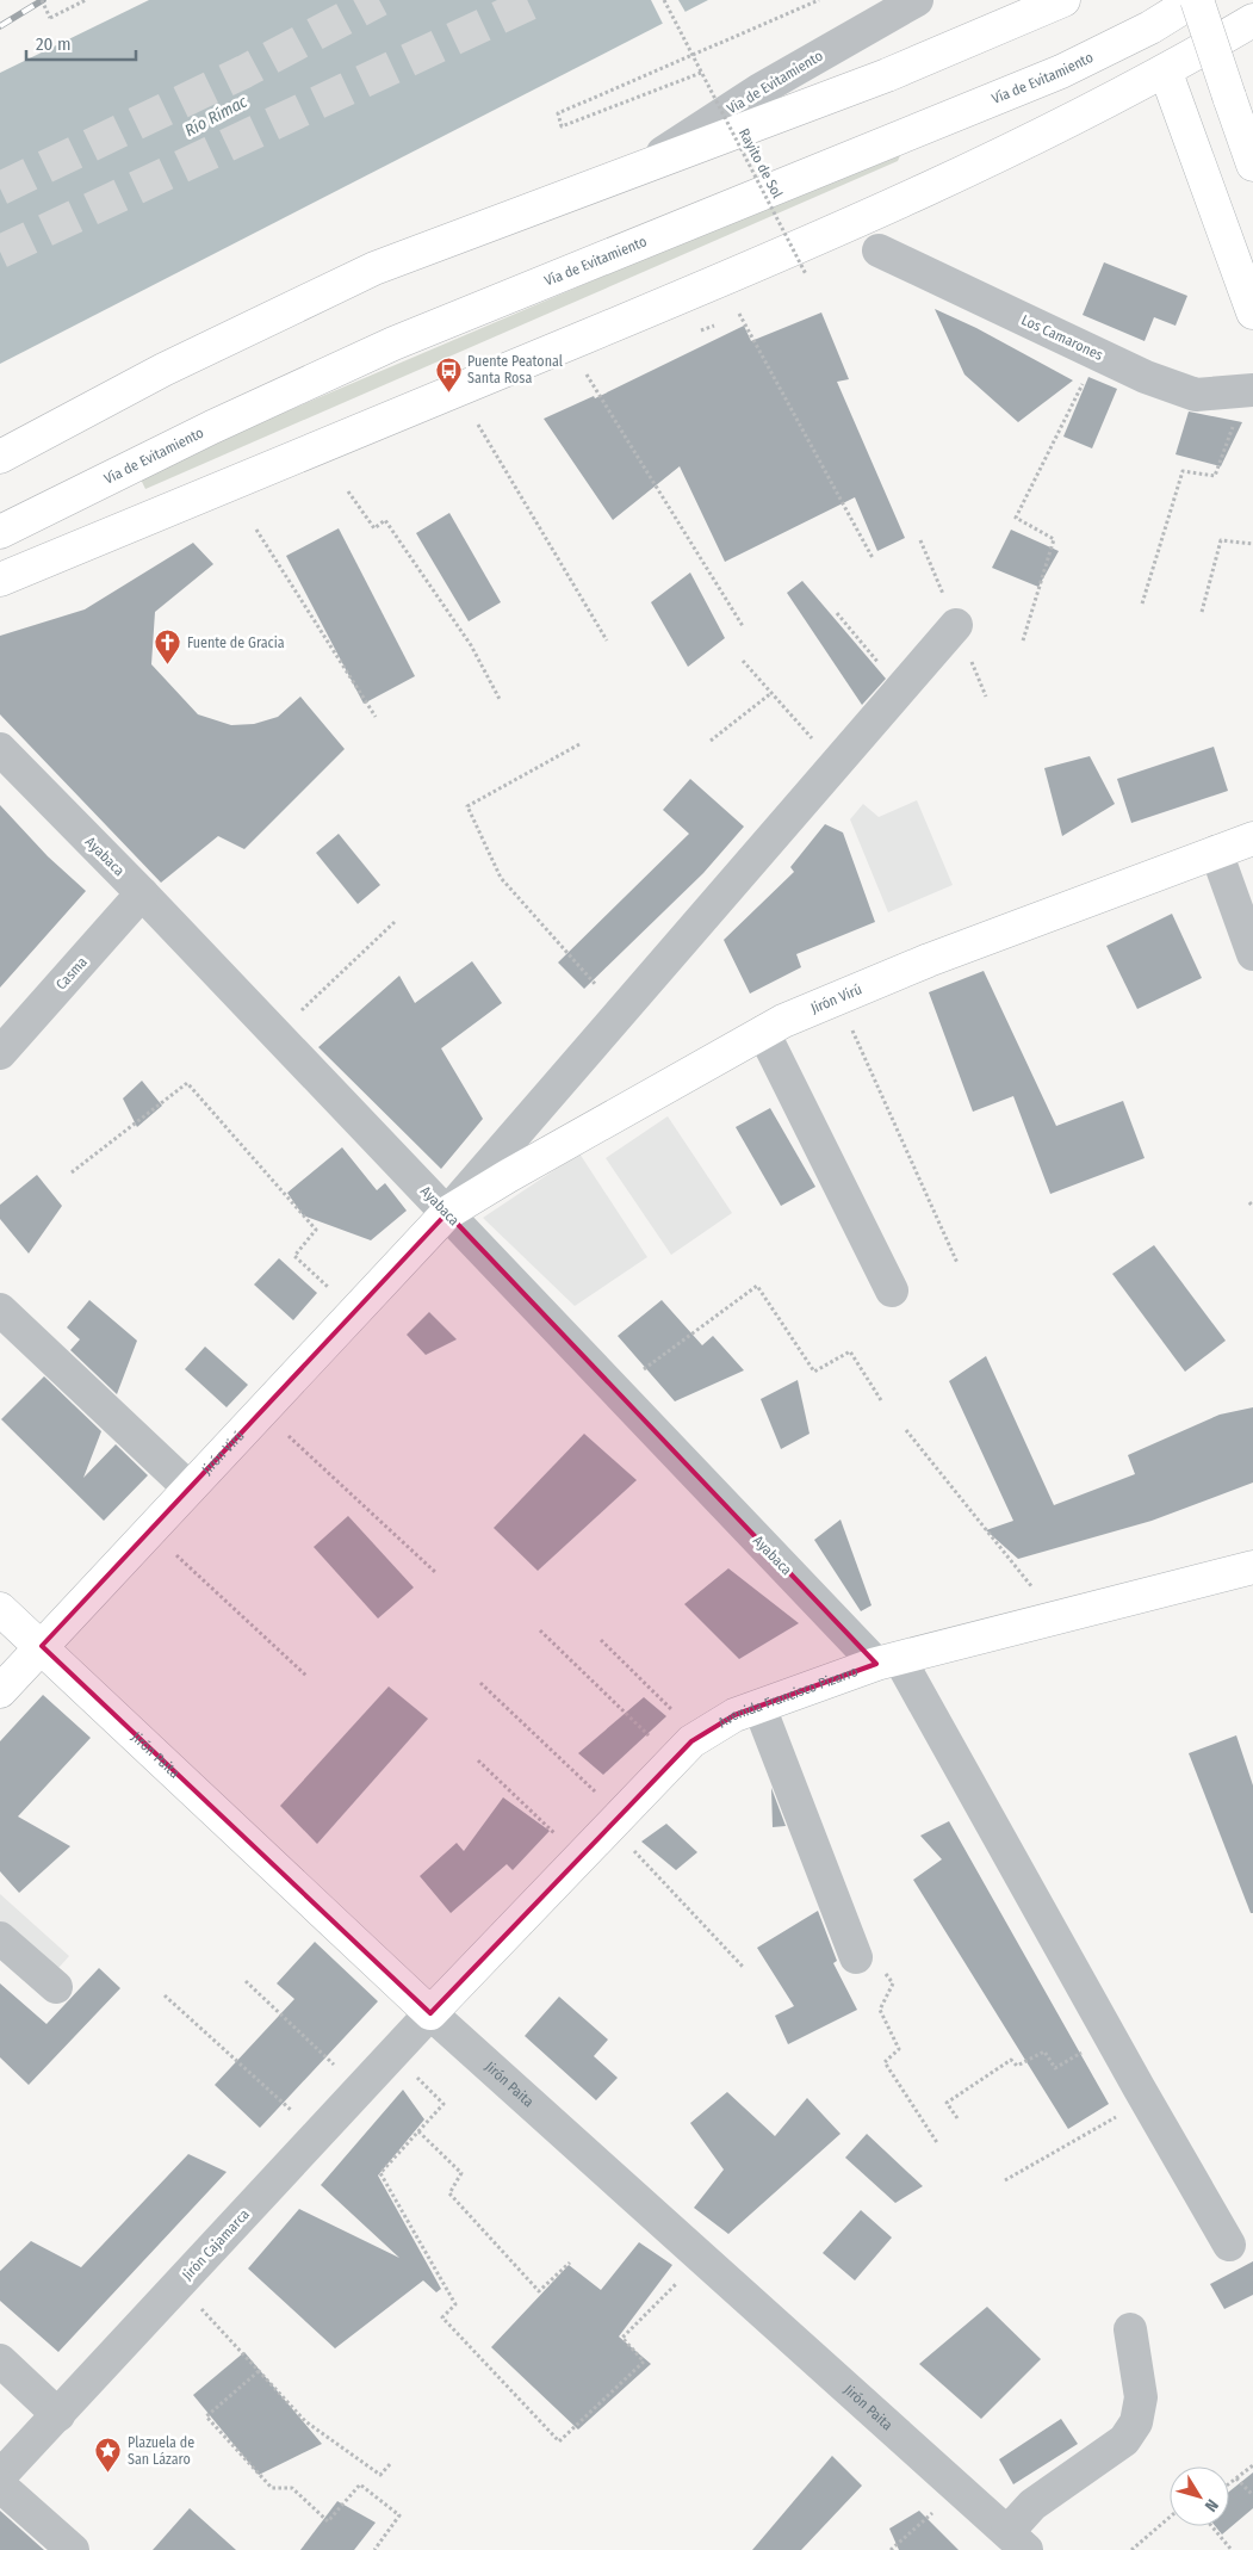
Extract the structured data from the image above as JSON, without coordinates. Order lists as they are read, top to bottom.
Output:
{
  "streets": {
    "main road": [
      "Vía de Evitamiento",
      "Jirón Virú",
      "Avenida Francisco Pizarro",
      "Jirón Paita"
    ],
    "street": [
      "Via de Evitamiento",
      "Los Camarones",
      "Ayabaca",
      "Casma",
      "Jirón Cajamarca"
    ],
    "path": ["Rayito de Sol"]
  },
  "crossings": [
    ["Ayabaca", "Casma"],
    ["Ayabaca", "Jirón Virú"],
    ["Ayabaca", "Avenida Francisco Pizarro"],
    ["Jirón Virú", "Jirón Paita"],
    ["Avenida Francisco Pizarro", "Jirón Paita"],
    ["Avenida Francisco Pizarro", "Jirón Cajamarca"],
    ["Jirón Paita", "Jirón Cajamarca"]
  ],
  "water": ["Río Rímac"],
  "places": {
    "bus stop": ["Puente Peatonal Santa Rosa"],
    "church": ["Fuente de Gracia"],
    "place": ["Plazuela de San Lázaro"]
  },
  "scale_bar": "20 m",
  "north": "bottom right"
}
